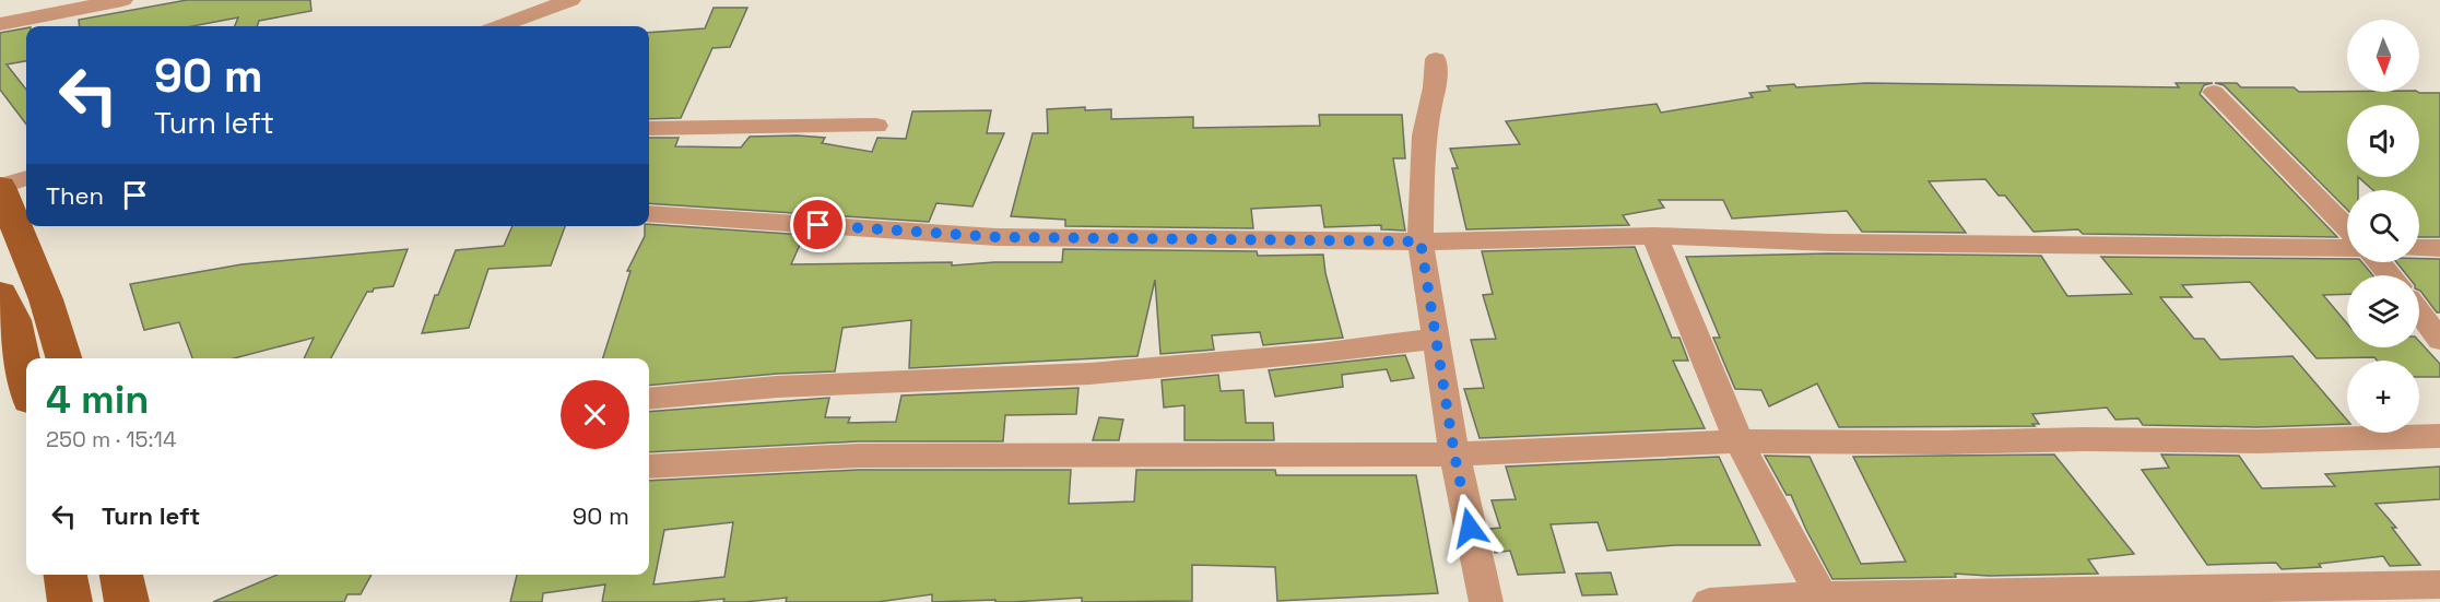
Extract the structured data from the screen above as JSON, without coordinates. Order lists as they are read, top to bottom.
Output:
{
  "north": "bottom",
  "page": {
    "map_buttons": "+",
    "turn": ["90 m", "Turn left"],
    "then": "Then",
    "heading": ["4 min", "250 m · 15:14"],
    "list": [
      {
        "name": "Turn left",
        "value": "90 m"
      }
    ]
  }
}
